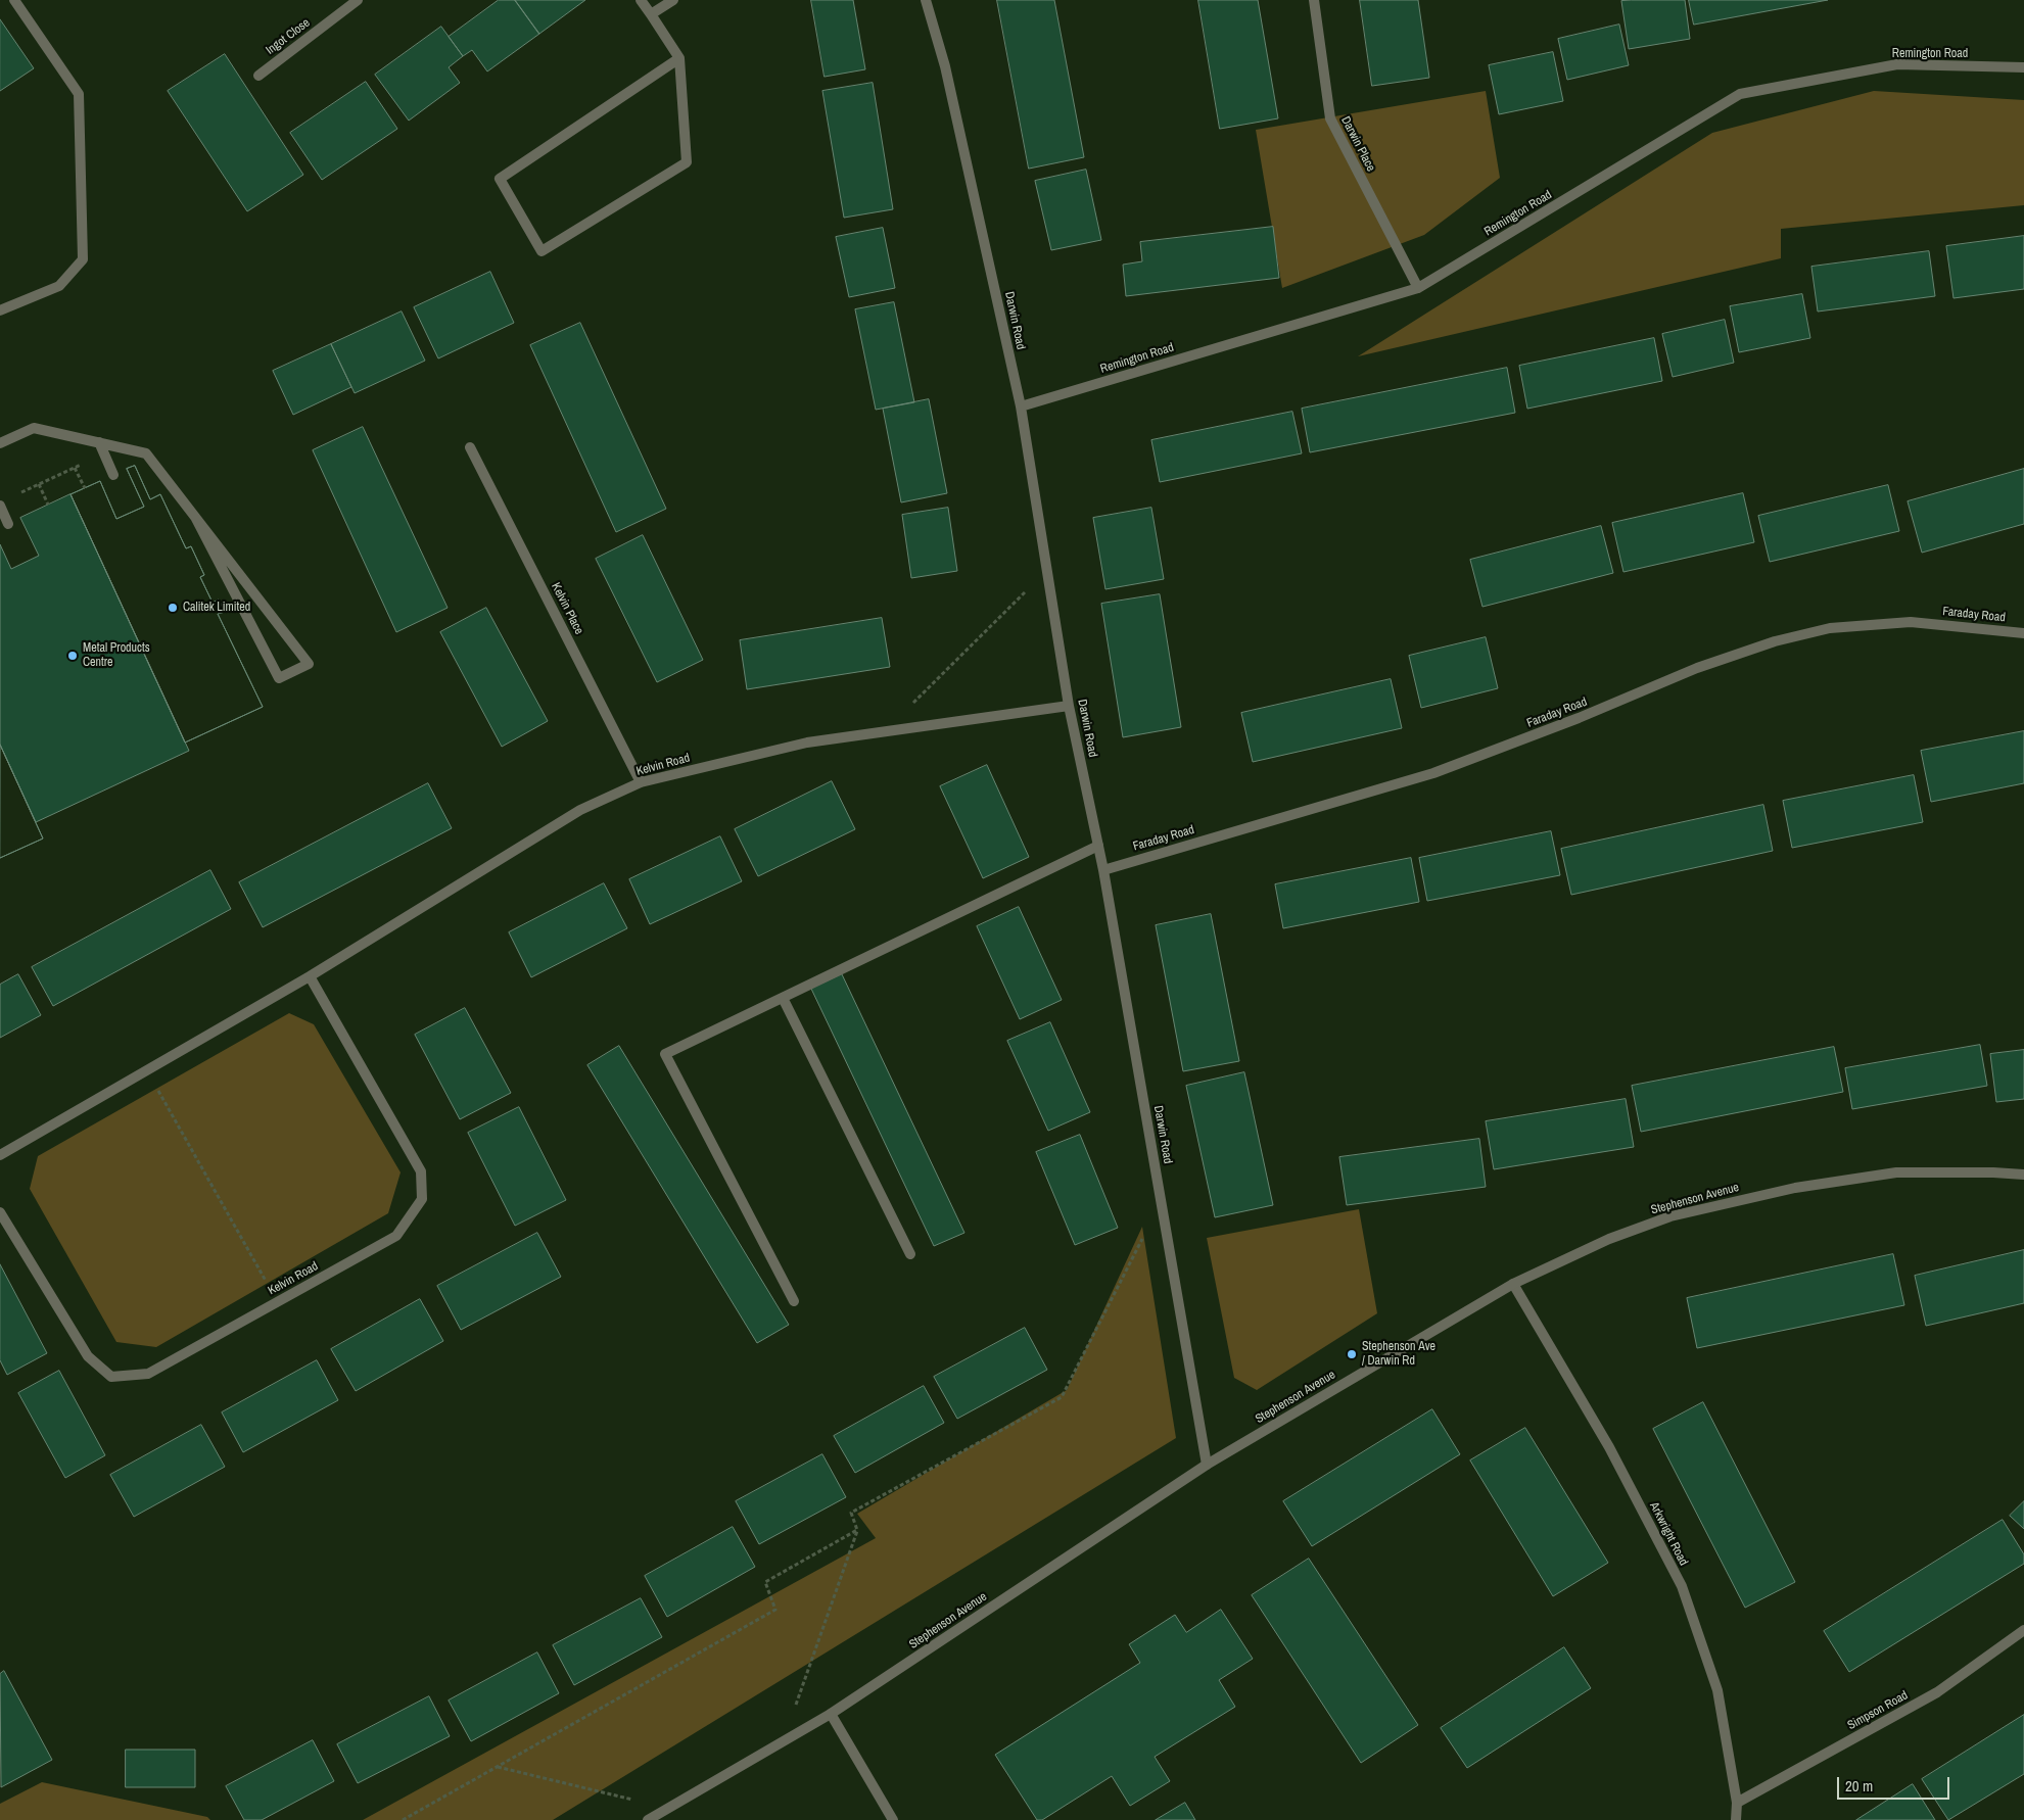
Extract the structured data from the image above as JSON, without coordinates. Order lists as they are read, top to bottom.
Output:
{
  "streets": {
    "street": [
      "Ingot Close",
      "Remington Road",
      "Darwin Place",
      "Darwin Road",
      "Kelvin Place",
      "Faraday Road",
      "Kelvin Road",
      "Stephenson Avenue",
      "Arkwright Road",
      "Simpson Road"
    ]
  },
  "crossings": [
    ["Remington Road", "Darwin Place"],
    ["Remington Road", "Darwin Road"],
    ["Darwin Road", "Faraday Road"],
    ["Darwin Road", "Kelvin Road"],
    ["Darwin Road", "Stephenson Avenue"],
    ["Kelvin Place", "Kelvin Road"],
    ["Stephenson Avenue", "Arkwright Road"],
    ["Arkwright Road", "Simpson Road"]
  ],
  "places": ["Calitek Limited", "Metal Products Centre", "Stephenson Ave / Darwin Rd"],
  "scale_bar": "20 m"
}
